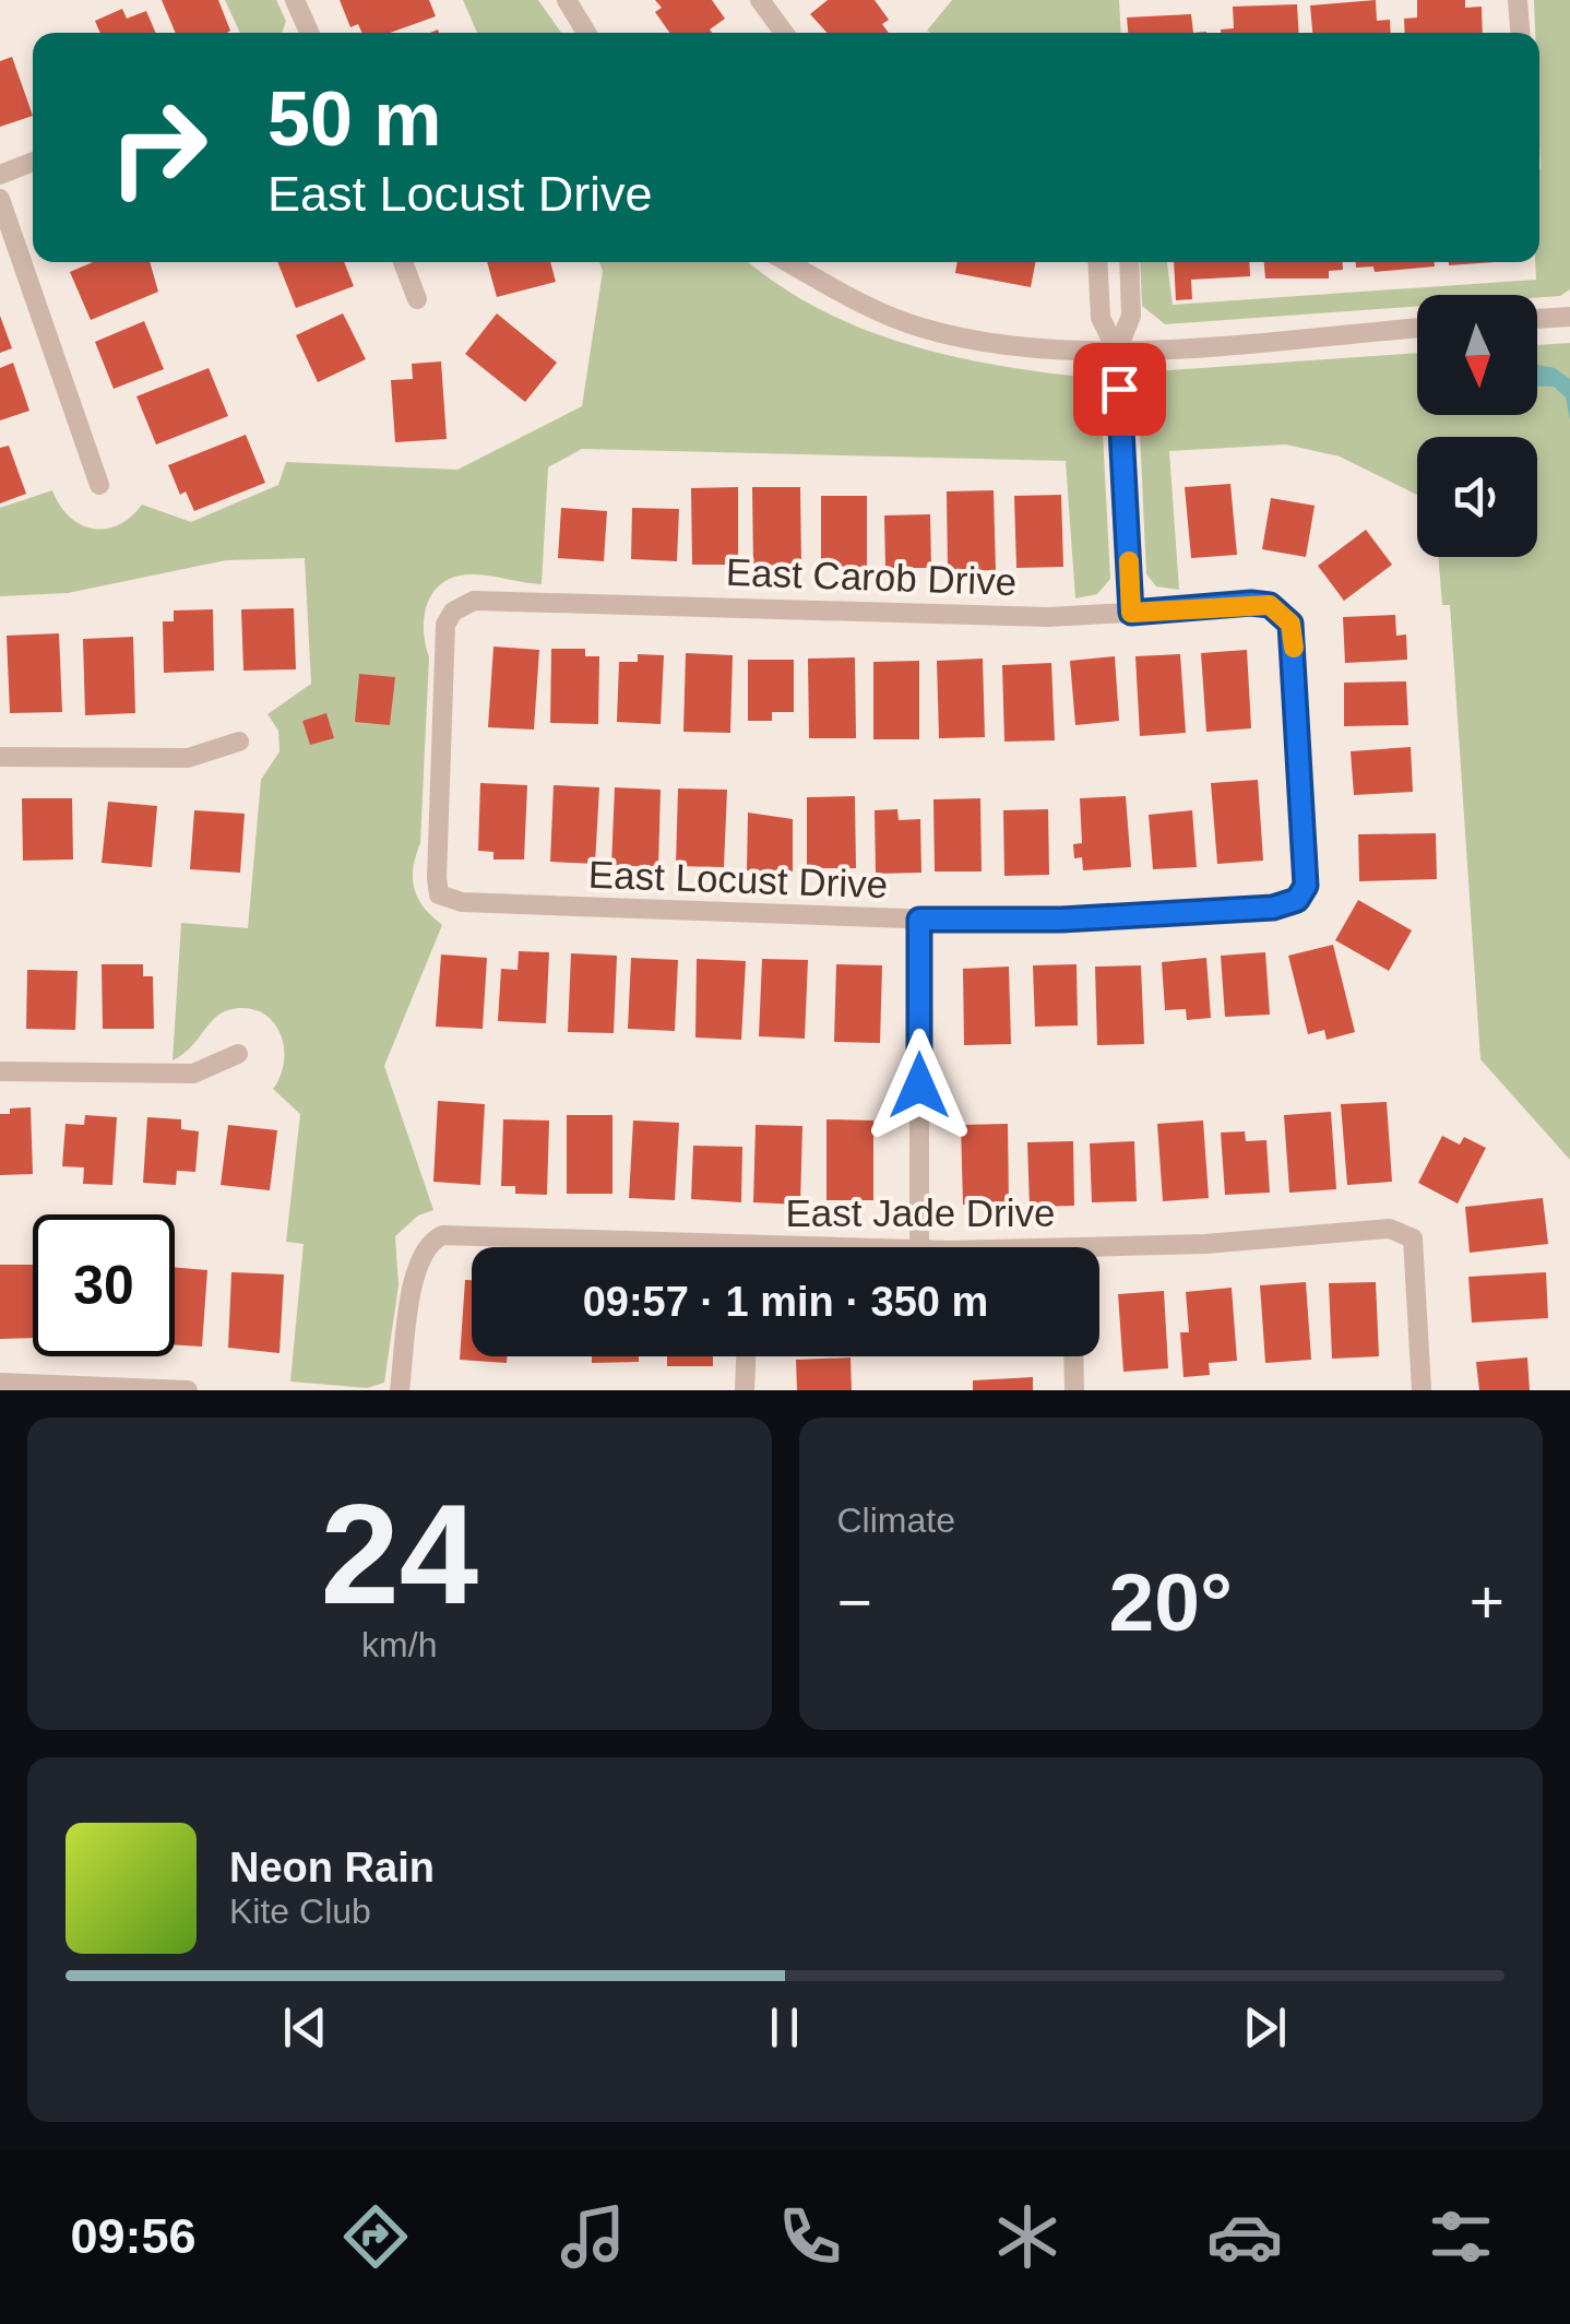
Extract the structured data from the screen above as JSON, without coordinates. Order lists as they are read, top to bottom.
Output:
{
  "streets": {
    "street": ["East Carob Drive", "East Locust Drive", "East Jade Drive"]
  },
  "crossings": [
    ["East Carob Drive", "East Locust Drive"]
  ],
  "north": "bottom",
  "page": {
    "turn": ["50 m", "East Locust Drive"],
    "limit": "30",
    "trip": "09:57 · 1 min · 350 m",
    "tile": [
      ["24", "km/h"],
      "Climate"
    ],
    "heat": ["−", "20°", "+"],
    "song": ["Neon Rain", "Kite Club"],
    "tabs": "09:56"
  }
}
